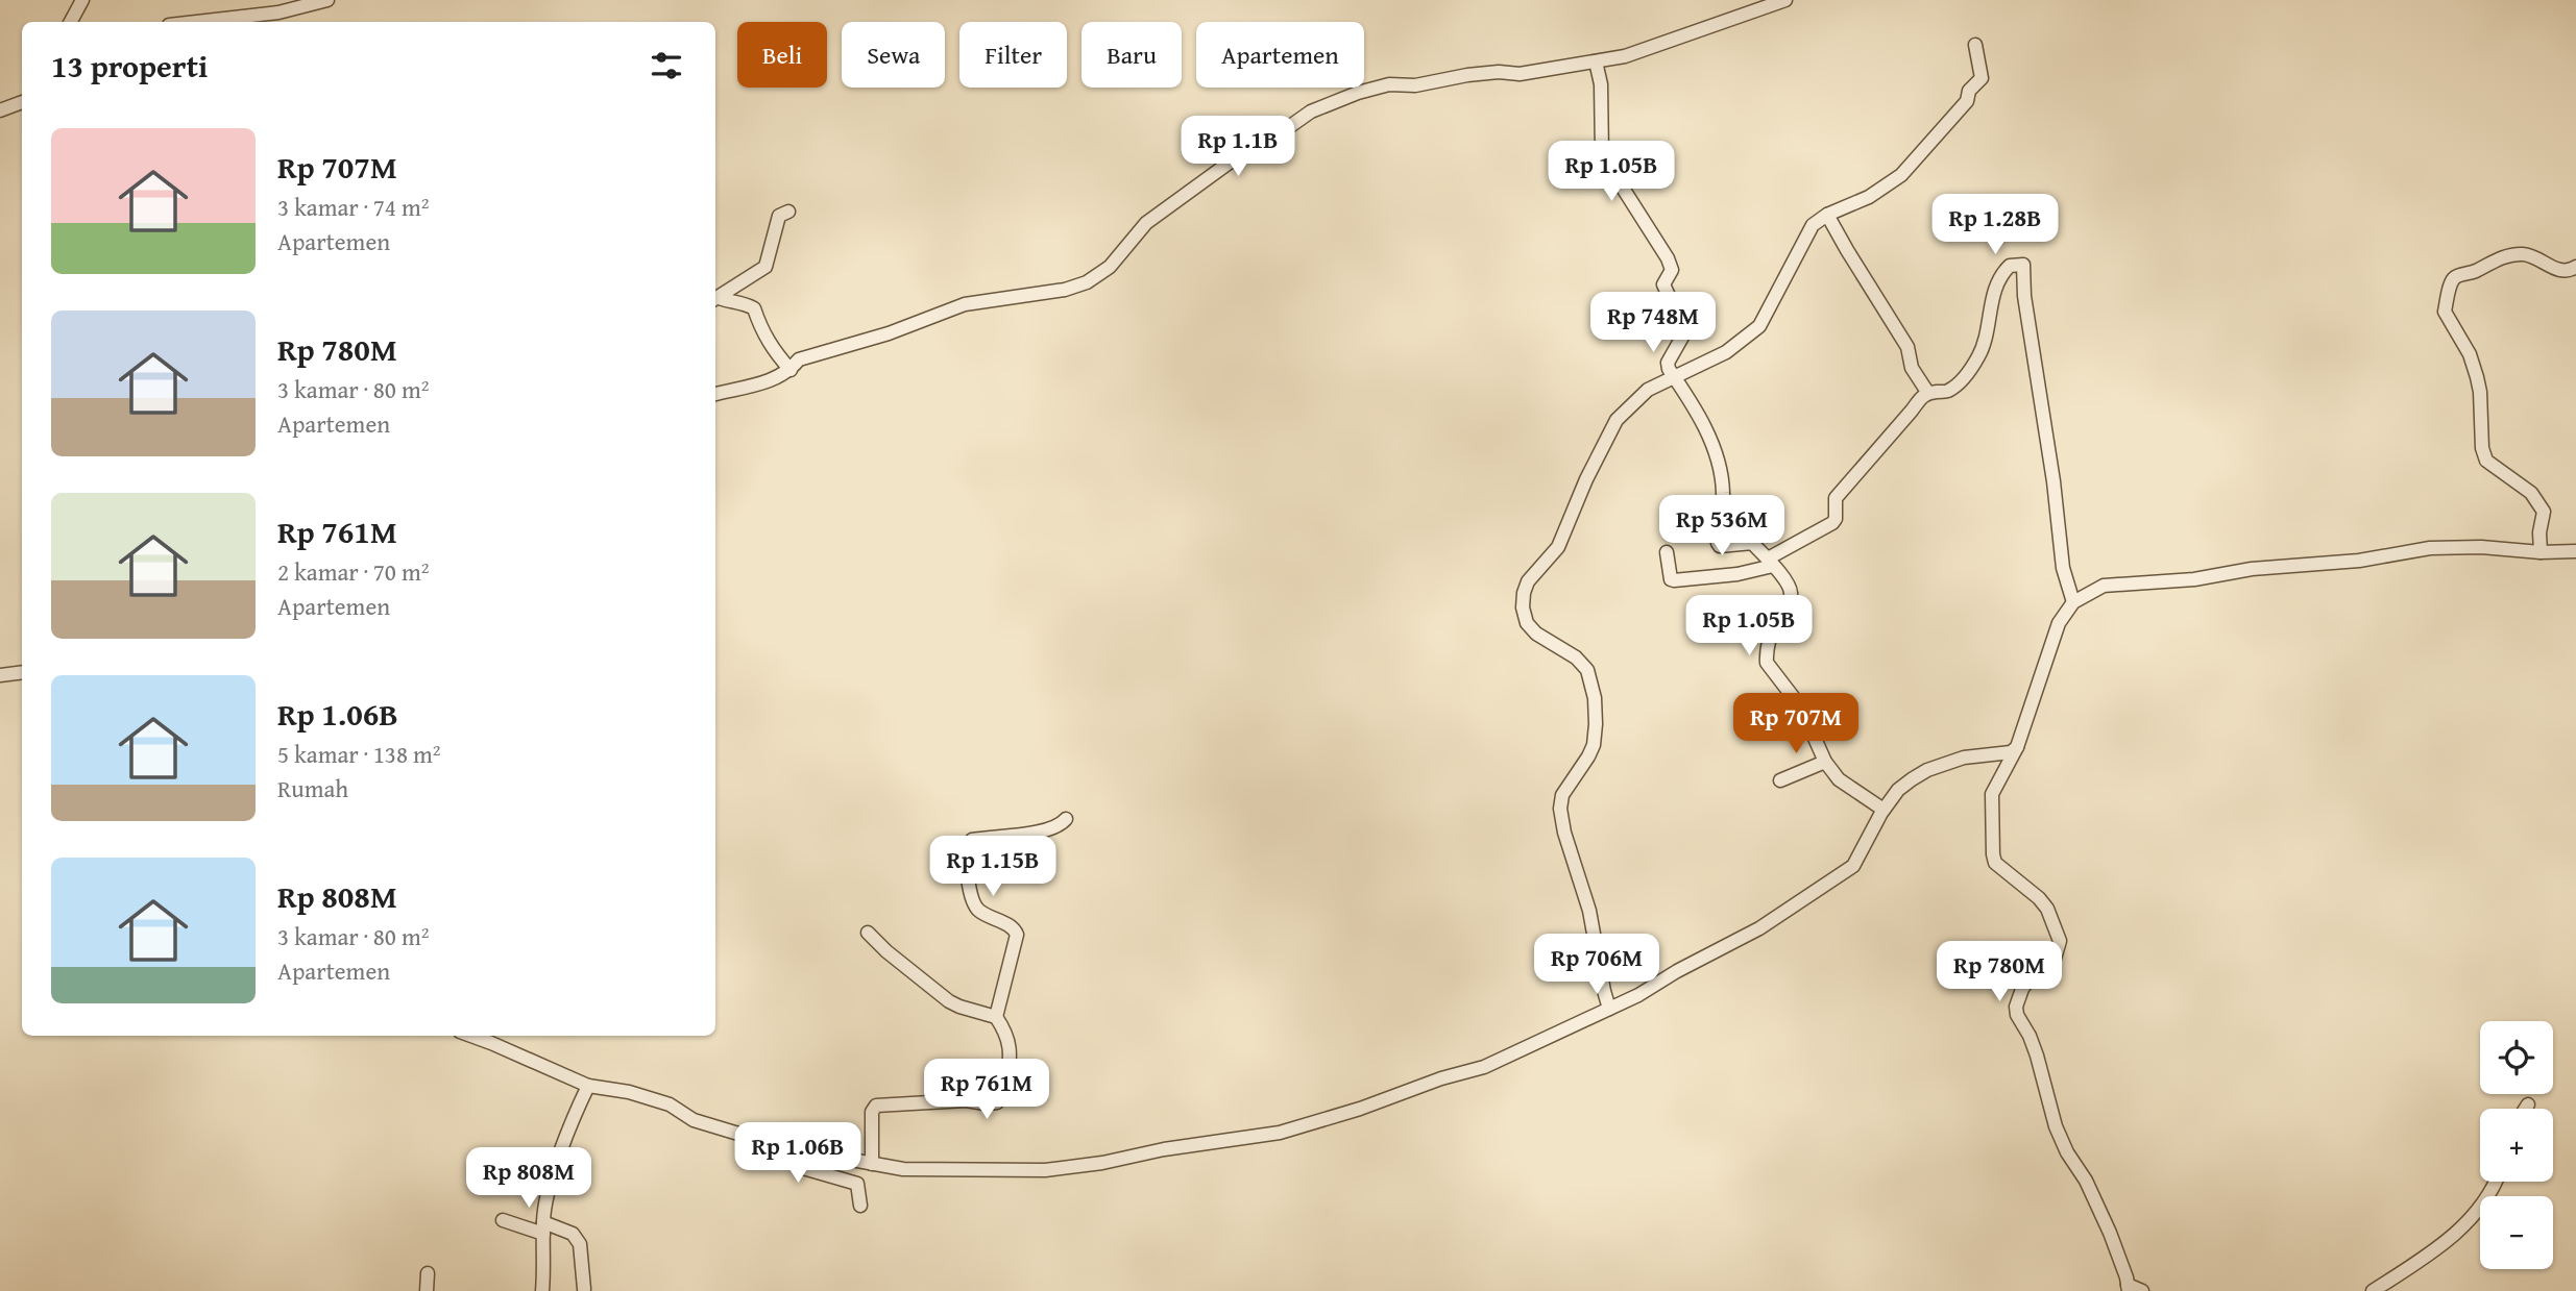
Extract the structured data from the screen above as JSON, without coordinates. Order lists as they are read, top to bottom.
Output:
{
  "page": {
    "chip": [
      "Beli",
      "Sewa",
      "Filter",
      "Baru",
      "Apartemen"
    ],
    "heading": "13 properti",
    "list": [
      {
        "name": "Rp 707M",
        "note": "3 kamar · 74 m² · Apartemen"
      },
      {
        "name": "Rp 780M",
        "note": "3 kamar · 80 m² · Apartemen"
      },
      {
        "name": "Rp 761M",
        "note": "2 kamar · 70 m² · Apartemen"
      },
      {
        "name": "Rp 1.06B",
        "note": "5 kamar · 138 m² · Rumah"
      },
      {
        "name": "Rp 808M",
        "note": "3 kamar · 80 m² · Apartemen"
      }
    ],
    "price": [
      "Rp 1.1B",
      "Rp 1.05B",
      "Rp 1.28B",
      "Rp 748M",
      "Rp 536M",
      "Rp 1.05B",
      "Rp 707M",
      "Rp 1.15B",
      "Rp 706M",
      "Rp 780M",
      "Rp 761M",
      "Rp 1.06B",
      "Rp 808M"
    ],
    "map_buttons": ["+", "−"]
  }
}
